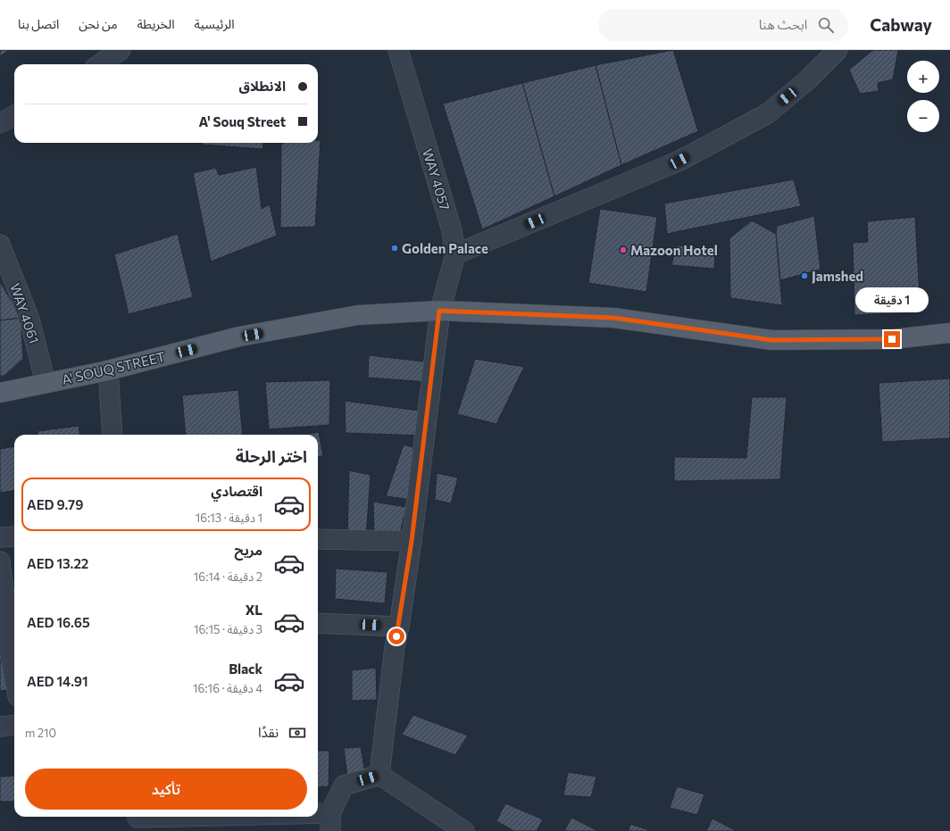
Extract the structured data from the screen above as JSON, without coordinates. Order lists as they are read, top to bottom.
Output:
{
  "streets": {
    "main road": ["A' SOUQ STREET"],
    "street": ["WAY 4057", "WAY 4061"]
  },
  "crossings": [
    ["WAY 4057", "A' SOUQ STREET"],
    ["WAY 4061", "A' SOUQ STREET"]
  ],
  "places": ["Golden Palace", "Mazoon Hotel", "Jamshed"],
  "page": {
    "header": "Cabway",
    "search": "ابحث هنا",
    "nav": [
      "الرئيسية",
      "الخريطة",
      "من نحن",
      "اتصل بنا"
    ],
    "map_buttons": ["+", "−"],
    "banner": ["الانطلاق", "A' Souq Street"],
    "bubble": "1 دقيقة",
    "heading": "اختر الرحلة",
    "list": [
      {
        "name": "اقتصادي",
        "note": "1 دقيقة · 16:13",
        "value": "AED 9.79"
      },
      {
        "name": "مريح",
        "note": "2 دقيقة · 16:14",
        "value": "AED 13.22"
      },
      {
        "name": "XL",
        "note": "3 دقيقة · 16:15",
        "value": "AED 16.65"
      },
      {
        "name": "Black",
        "note": "4 دقيقة · 16:16",
        "value": "AED 14.91"
      }
    ],
    "pay": ["نقدًا", "210 m"],
    "buttons": "تأكيد"
  }
}
